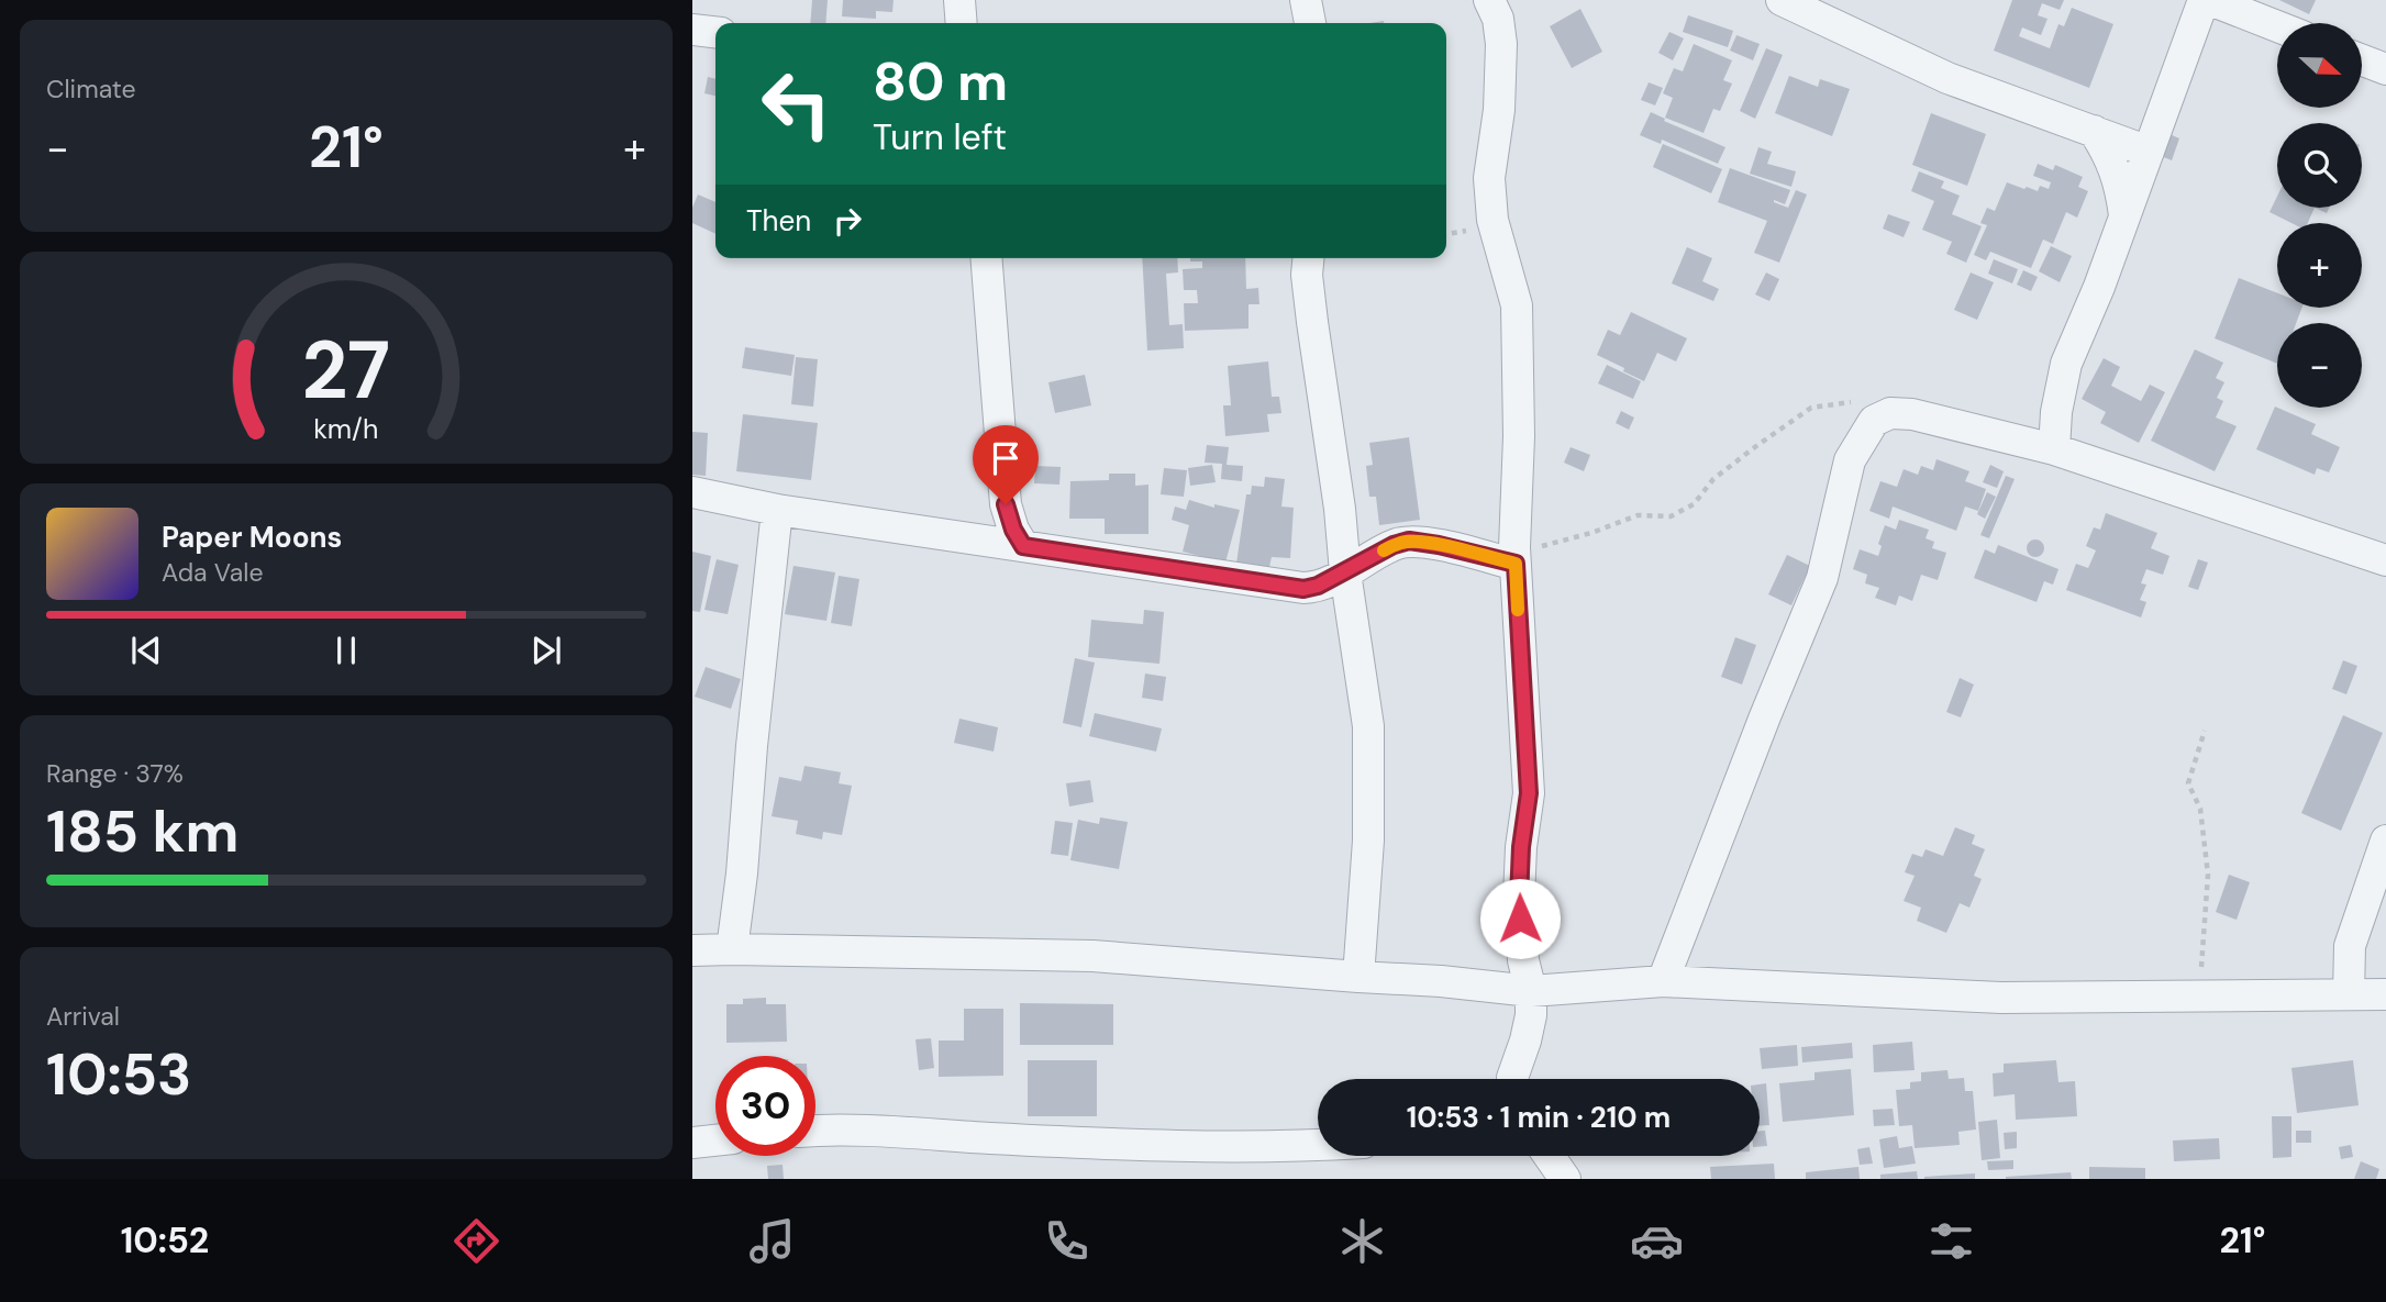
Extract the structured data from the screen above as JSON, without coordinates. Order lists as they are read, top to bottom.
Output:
{
  "north": "right",
  "page": {
    "tile": [
      "Climate",
      ["Range · 37%", "185 km"],
      ["Arrival", "10:53"]
    ],
    "map_buttons": ["+", "−"],
    "turn": ["80 m", "Turn left"],
    "heat": ["−", "21°", "+"],
    "then": "Then",
    "song": ["Paper Moons", "Ada Vale"],
    "limit": "30",
    "trip": "10:53 · 1 min · 210 m",
    "tabs": ["10:52", "21°"],
    "gauge": ["27", "km/h"]
  }
}
